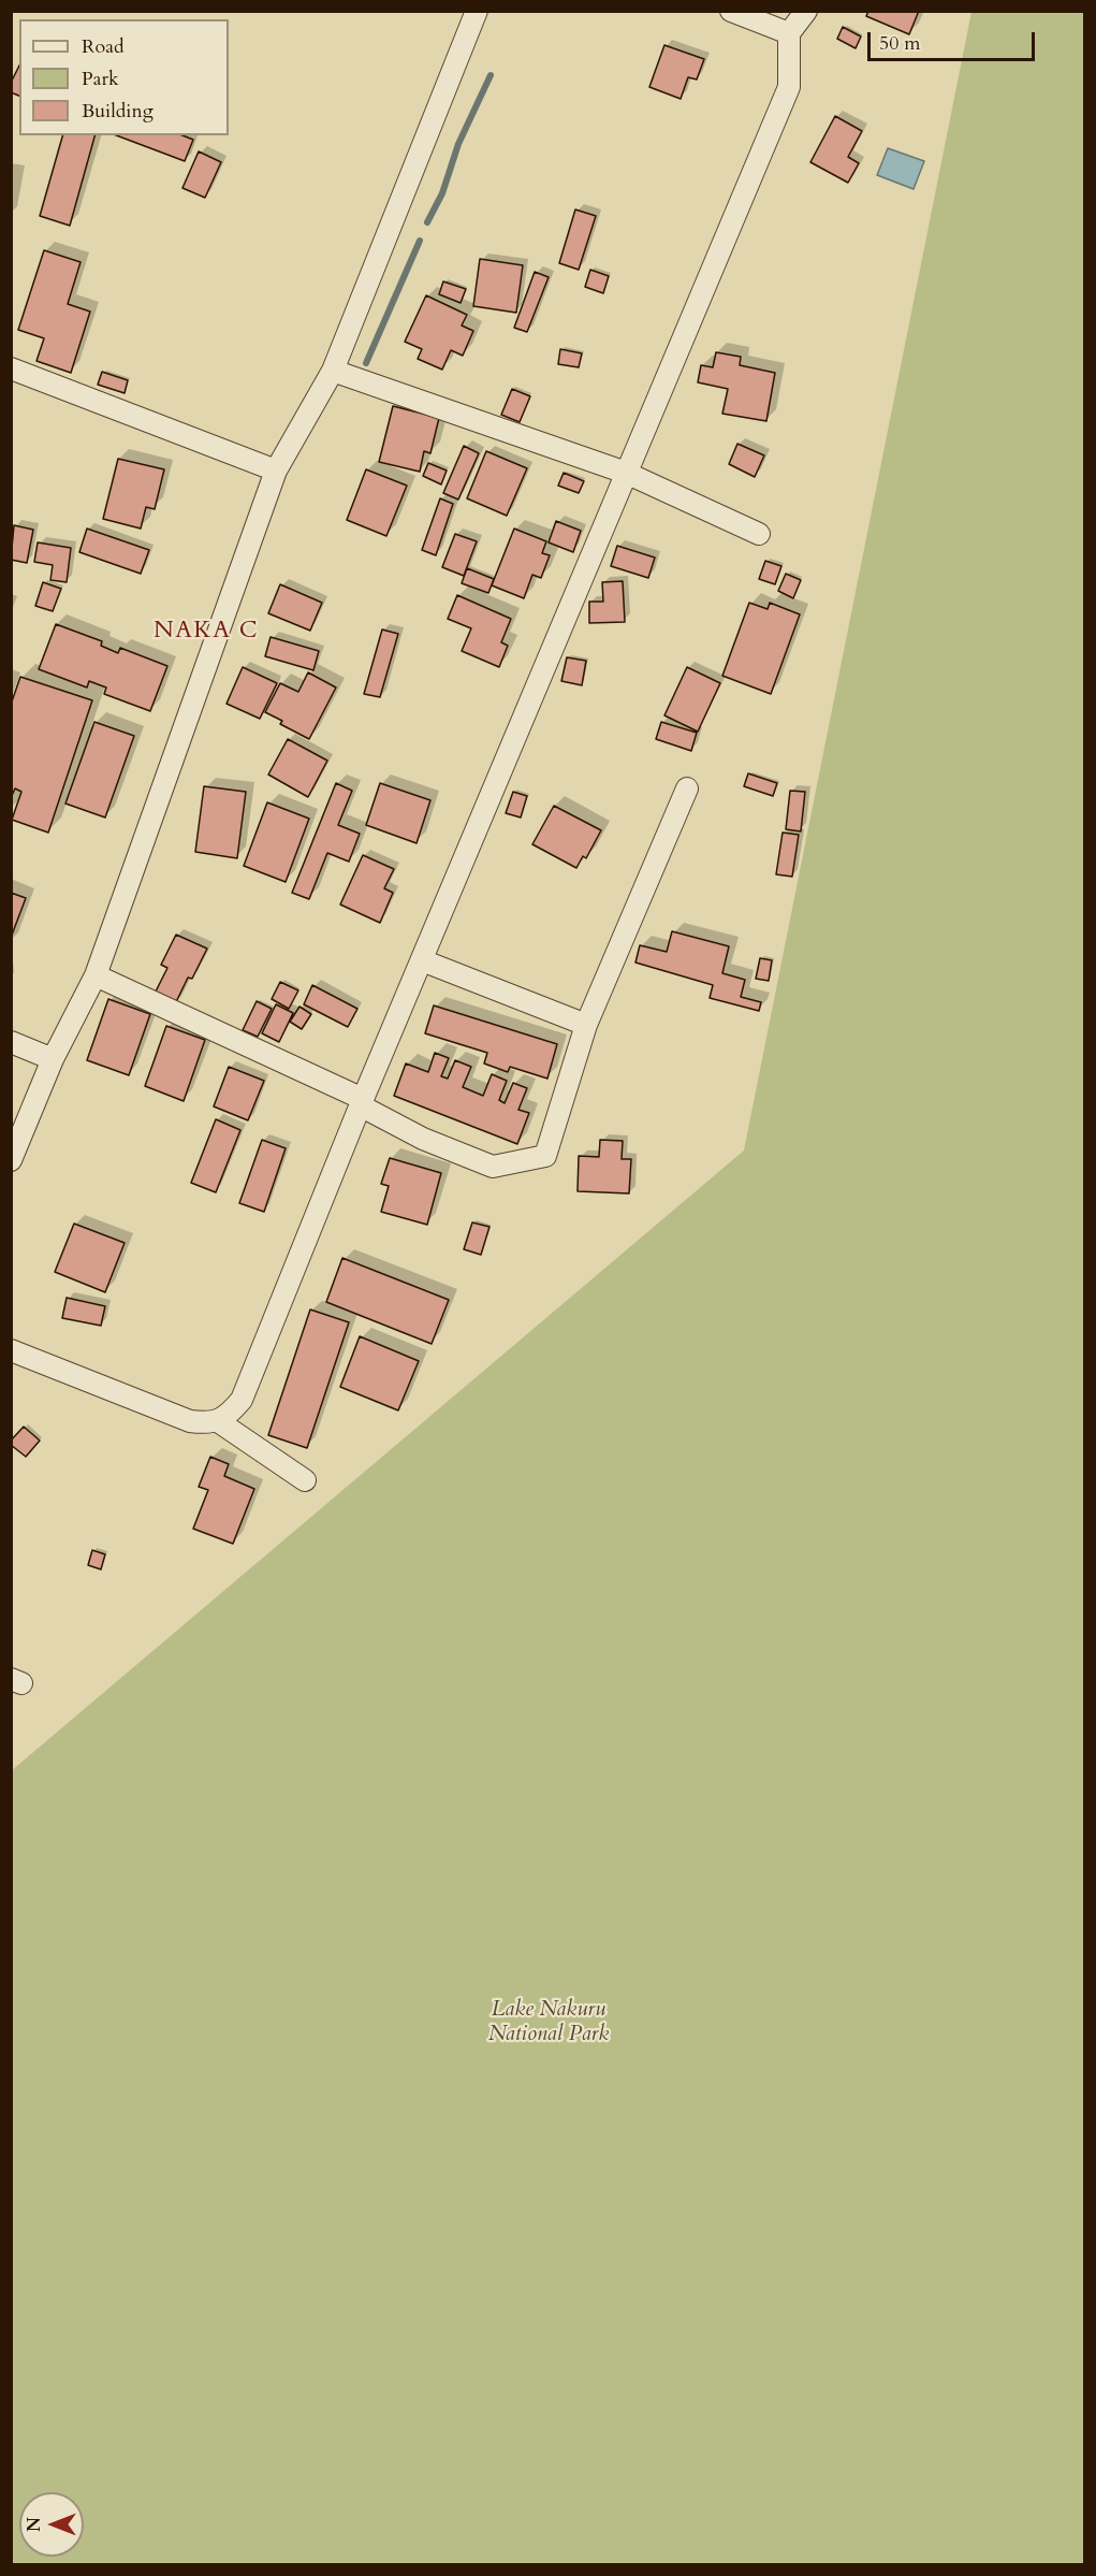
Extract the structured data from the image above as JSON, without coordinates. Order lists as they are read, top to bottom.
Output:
{
  "districts": ["NAKA C"],
  "parks": ["Lake Nakuru National Park"],
  "legend": ["Road", "Park", "Building"],
  "scale_bar": "50 m",
  "north": "left"
}
